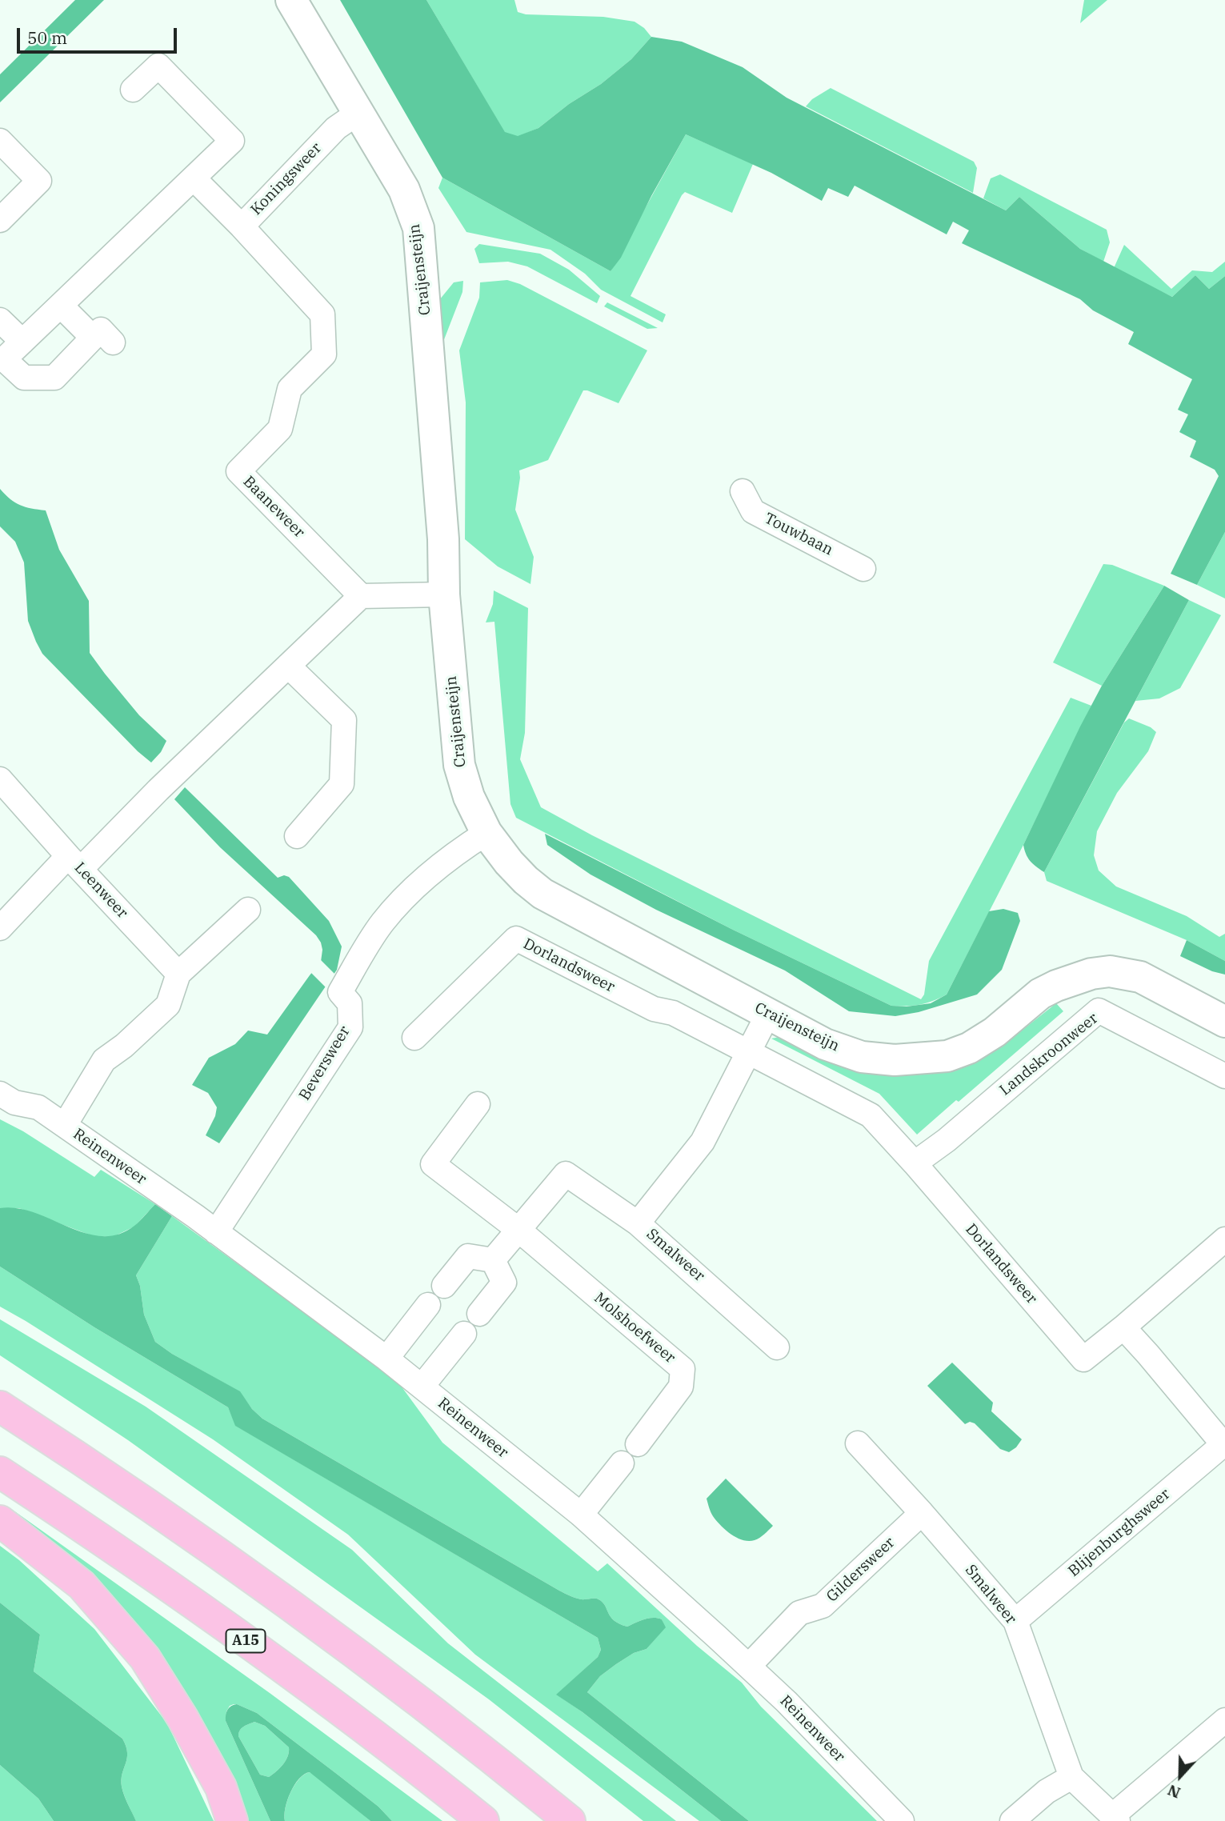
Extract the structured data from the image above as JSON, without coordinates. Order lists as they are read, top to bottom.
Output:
{
  "streets": {
    "highway": ["A15"],
    "street": [
      "Koningsweer",
      "Craijensteijn",
      "Baaneweer",
      "Touwbaan",
      "Leenweer",
      "Dorlandsweer",
      "Landskroonweer",
      "Beversweer",
      "Reinenweer",
      "Smalweer",
      "Molshoefweer",
      "Blijenburghsweer",
      "Gildersweer"
    ]
  },
  "crossings": [
    ["Koningsweer", "Craijensteijn"],
    ["Koningsweer", "Baaneweer"],
    ["Craijensteijn", "Beversweer"],
    ["Dorlandsweer", "Landskroonweer"],
    ["Beversweer", "Reinenweer"],
    ["Reinenweer", "Gildersweer"],
    ["Smalweer", "Molshoefweer"],
    ["Smalweer", "Blijenburghsweer"],
    ["Smalweer", "Gildersweer"]
  ],
  "scale_bar": "50 m",
  "north": "bottom"
}
